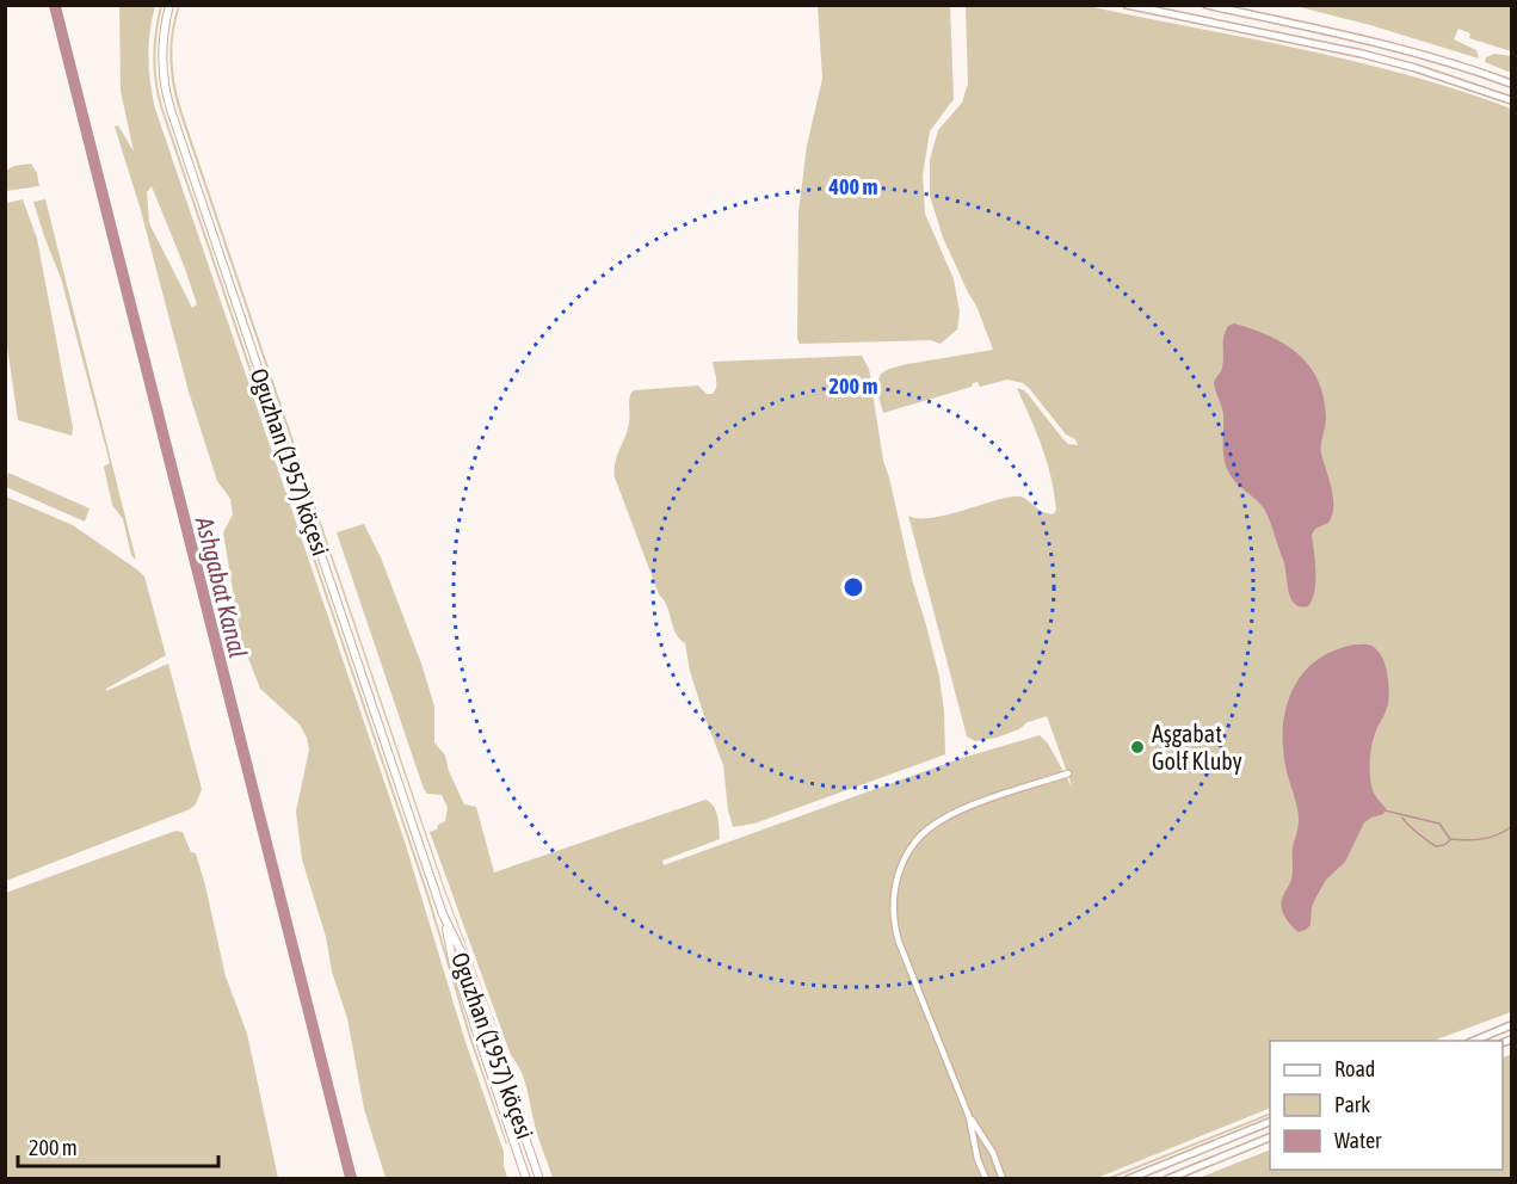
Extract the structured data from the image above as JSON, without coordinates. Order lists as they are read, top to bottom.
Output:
{
  "streets": {
    "main road": ["Oguzhan (1957) köçesi"]
  },
  "water": ["Ashgabat Kanal"],
  "places": ["Aşgabat Golf Kluby"],
  "legend": ["Road", "Park", "Water"],
  "scale_bar": "200 m",
  "rings": ["400 m", "200 m"]
}
